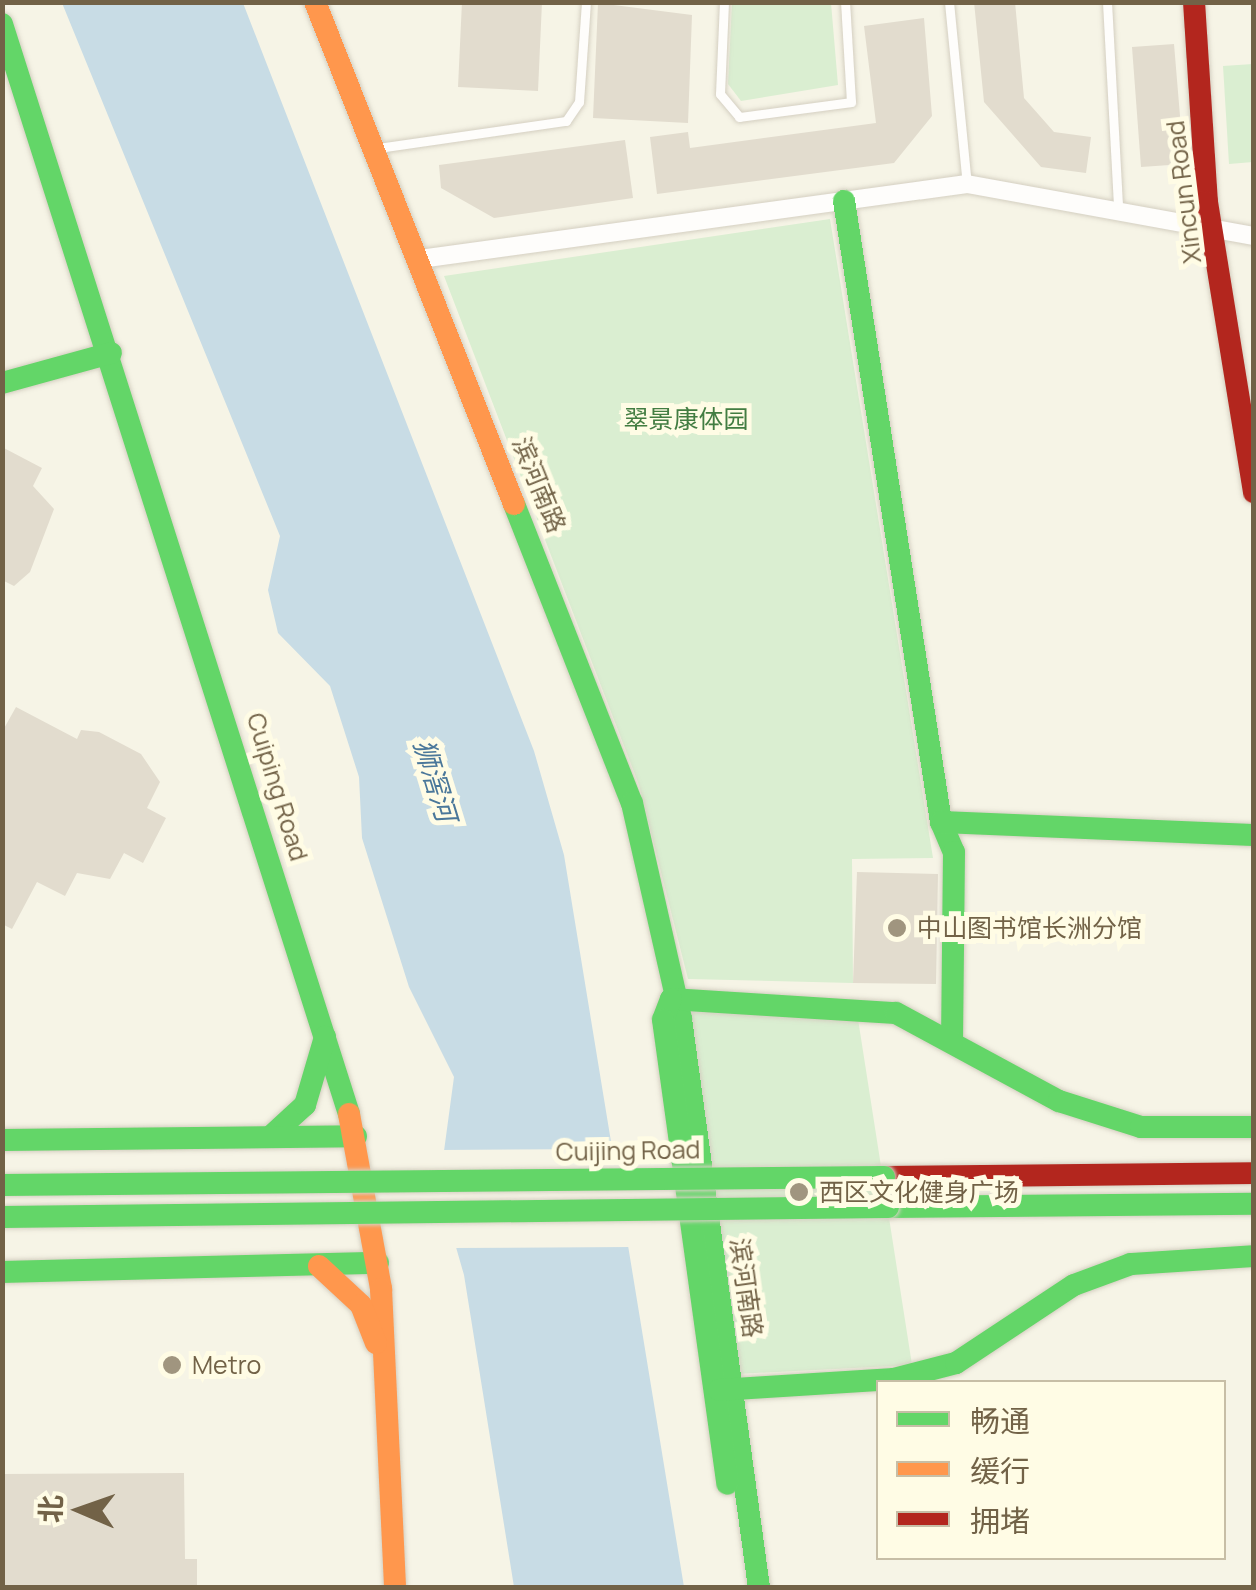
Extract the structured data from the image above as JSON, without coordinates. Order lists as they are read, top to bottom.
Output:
{
  "streets": {
    "street": [
      "Xincun Road",
      "滨河南路",
      "Cuiping Road",
      "Cuijing Road"
    ]
  },
  "water": ["狮滘河"],
  "parks": ["翠景康体园"],
  "places": ["中山图书馆长洲分馆", "西区文化健身广场", "Metro"],
  "legend": ["畅通", "缓行", "拥堵"],
  "north": "left"
}
